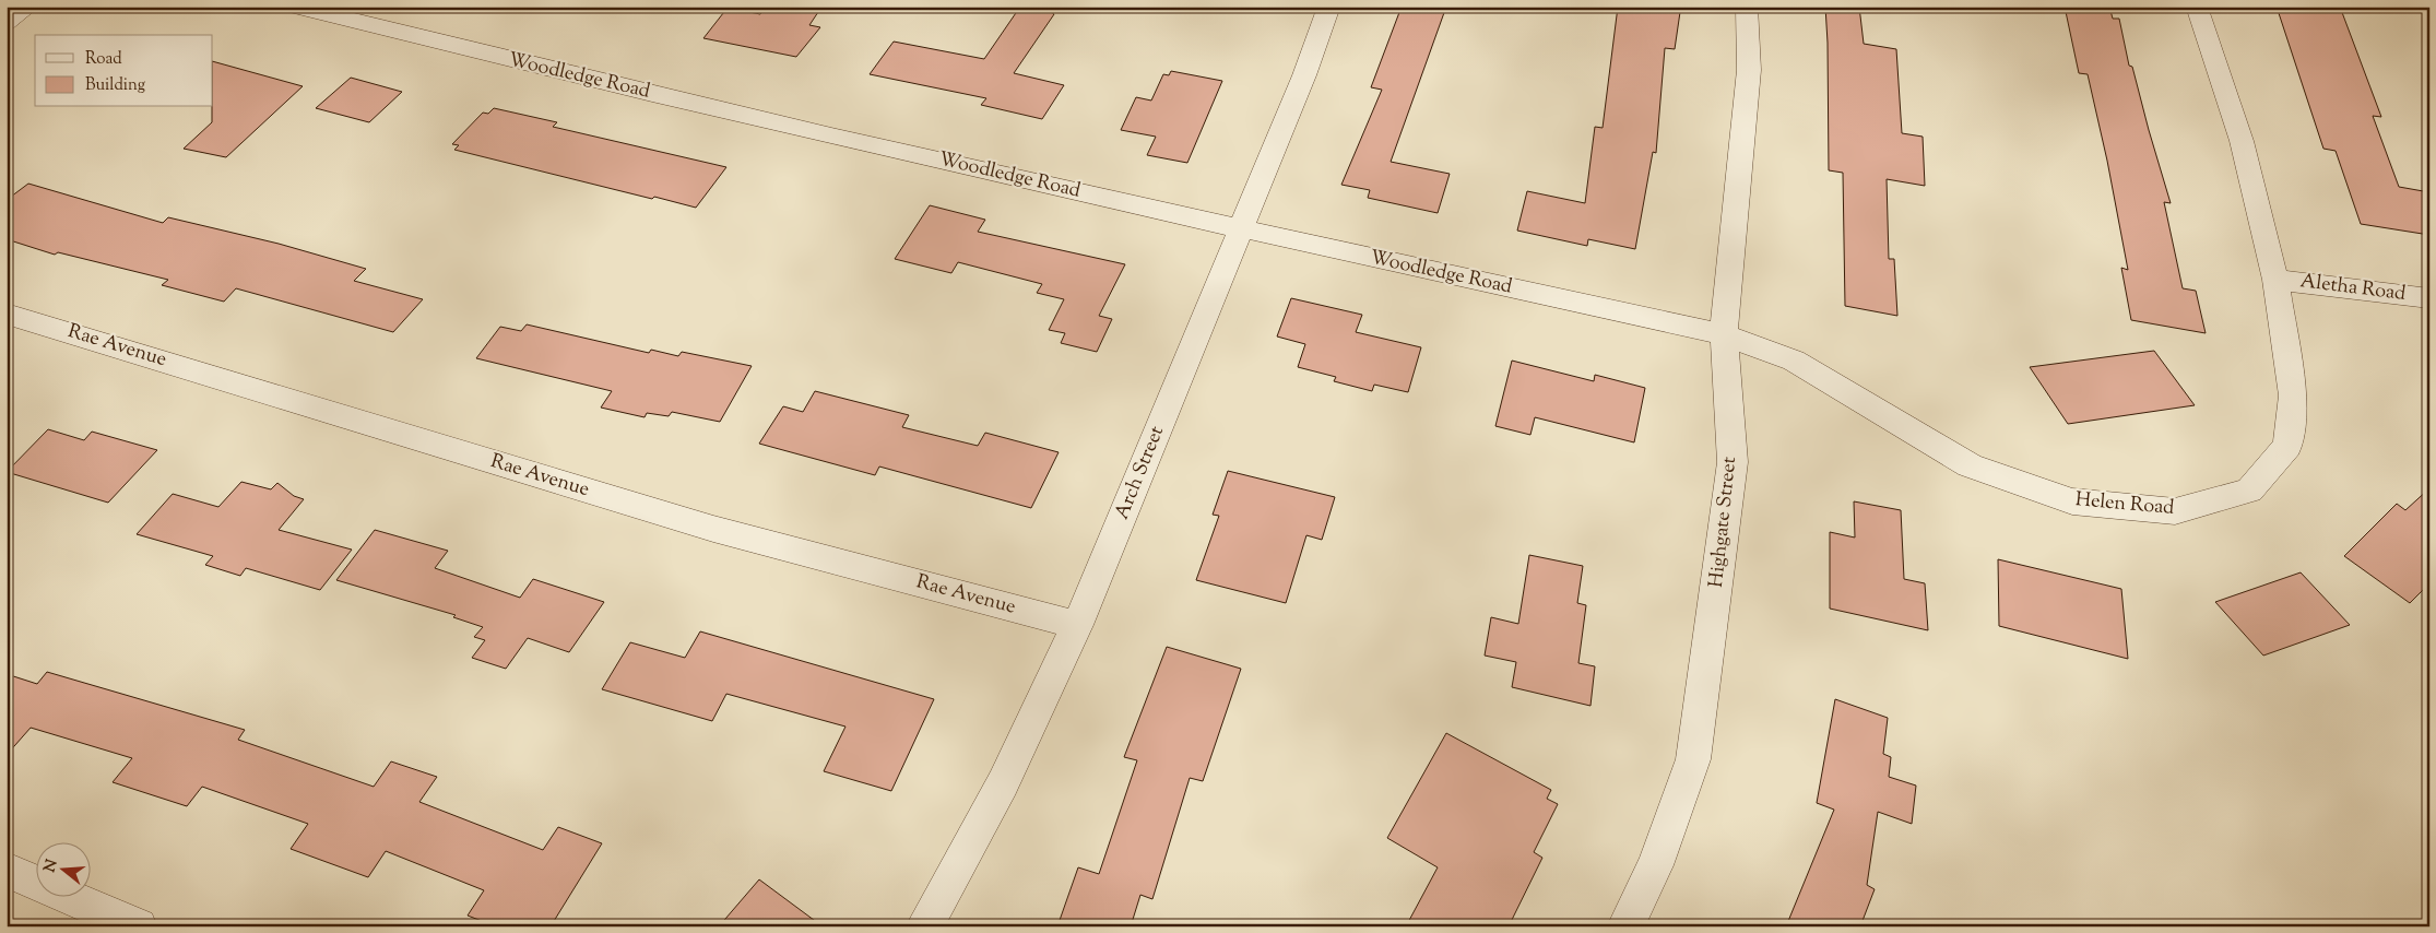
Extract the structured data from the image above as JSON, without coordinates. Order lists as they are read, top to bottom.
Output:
{
  "streets": {
    "street": [
      "Woodledge Road",
      "Aletha Road",
      "Rae Avenue",
      "Arch Street",
      "Helen Road",
      "Highgate Street"
    ]
  },
  "crossings": [
    ["Woodledge Road", "Arch Street"],
    ["Woodledge Road", "Helen Road"],
    ["Woodledge Road", "Highgate Street"],
    ["Aletha Road", "Helen Road"],
    ["Rae Avenue", "Arch Street"],
    ["Helen Road", "Highgate Street"]
  ],
  "legend": ["Road", "Building"],
  "north": "left"
}
